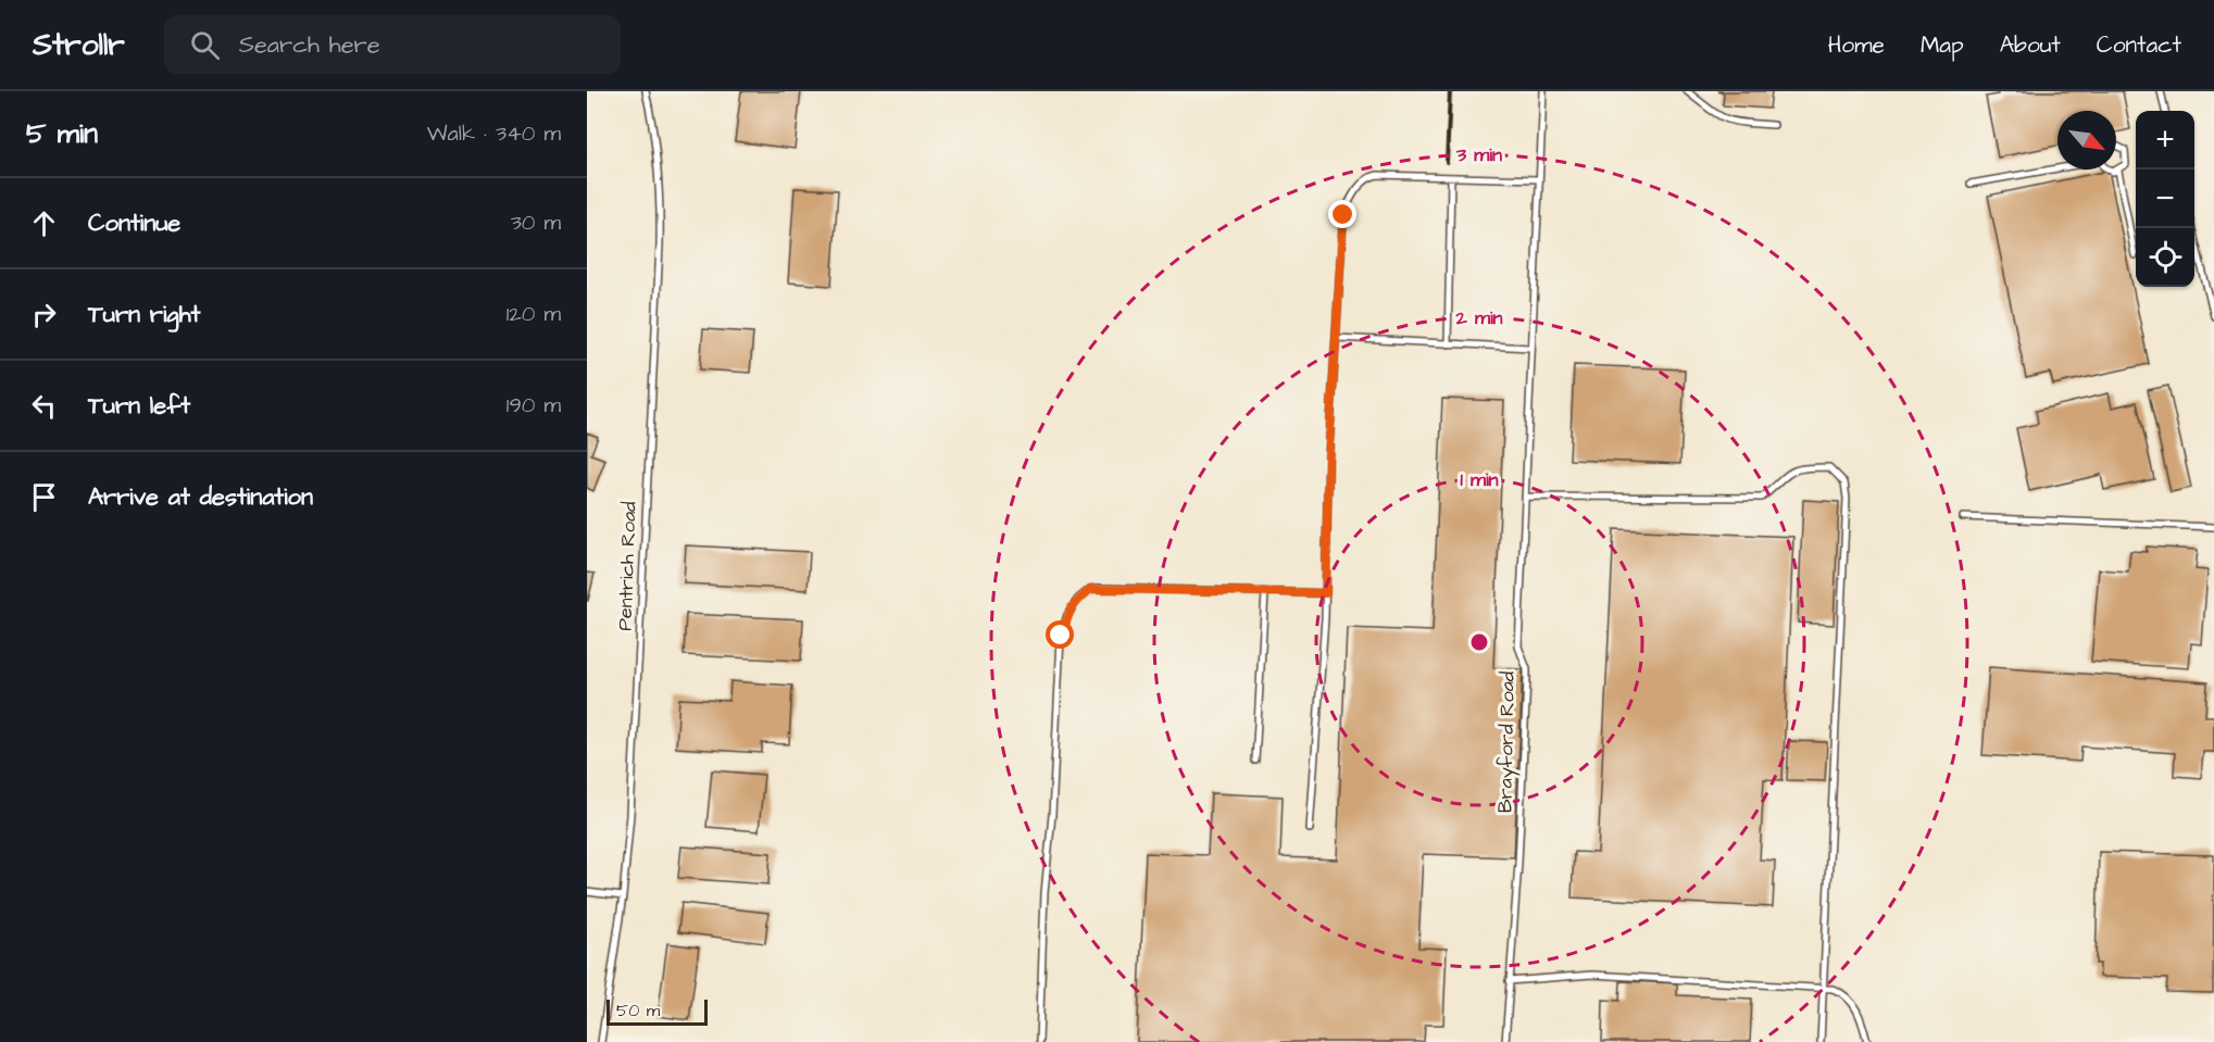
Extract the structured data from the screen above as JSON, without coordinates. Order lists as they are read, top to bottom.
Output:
{
  "streets": {
    "lane": ["Pentrich Road", "Brayford Road"]
  },
  "scale_bar": "50 m",
  "north": "bottom right",
  "page": {
    "header": "Strollr",
    "search": "Search here",
    "nav": [
      "Home",
      "Map",
      "About",
      "Contact"
    ],
    "heading": ["5 min", "Walk · 340 m"],
    "map_buttons": ["+", "−"],
    "list": [
      ["Continue", "30 m"],
      ["Turn right", "120 m"],
      ["Turn left", "190 m"],
      "Arrive at destination"
    ],
    "scale": "50 m"
  },
  "rings": ["3 min", "2 min", "1 min"]
}
